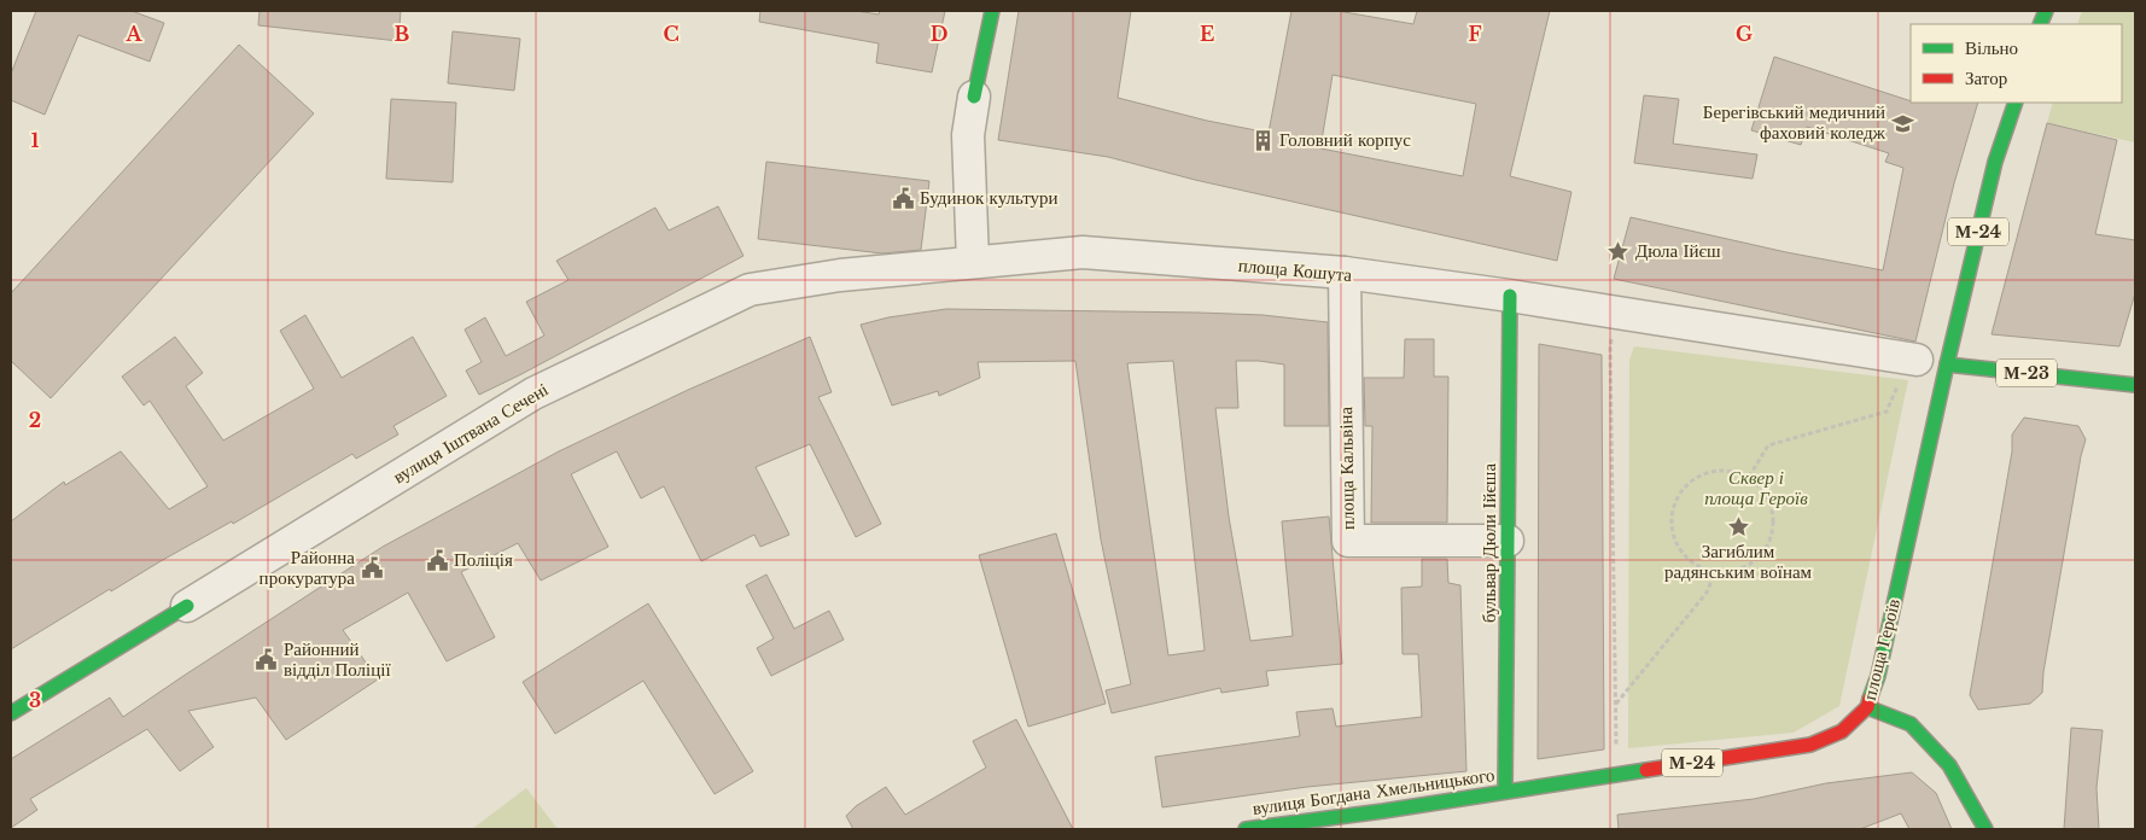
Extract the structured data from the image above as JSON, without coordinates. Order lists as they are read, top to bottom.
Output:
{
  "streets": {
    "main road": [
      "М-24",
      "М-23",
      "вулиця Іштвана Сечені",
      "бульвар Дюли Ійєша",
      "площа Героїв",
      "вулиця Богдана Хмельницького"
    ],
    "street": ["площа Кошута", "площа Кальвіна"]
  },
  "crossings": [
    ["М-24", "М-23"],
    ["М-24", "площа Героїв"],
    ["площа Кошута", "вулиця Іштвана Сечені"],
    ["площа Кошута", "площа Кальвіна"],
    ["площа Кошута", "бульвар Дюли Ійєша"],
    ["М-23", "площа Героїв"],
    ["площа Кальвіна", "бульвар Дюли Ійєша"],
    ["бульвар Дюли Ійєша", "площа Героїв"],
    ["бульвар Дюли Ійєша", "вулиця Богдана Хмельницького"],
    ["площа Героїв", "вулиця Богдана Хмельницького"]
  ],
  "parks": ["Сквер і площа Героїв"],
  "places": {
    "school or university": ["Берегівський медичний фаховий коледж"],
    "building": ["Головний корпус"],
    "public building": [
      "Будинок культури",
      "Поліція",
      "Районна прокуратура",
      "Районний відділ Поліції"
    ],
    "place": ["Дюла Ійєш", "Загиблим радянським воїнам"]
  },
  "legend": ["Вільно", "Затор"],
  "grid": {
    "columns": [
      "A",
      "B",
      "C",
      "D",
      "E",
      "F",
      "G"
    ],
    "rows": ["1", "2", "3"]
  }
}
